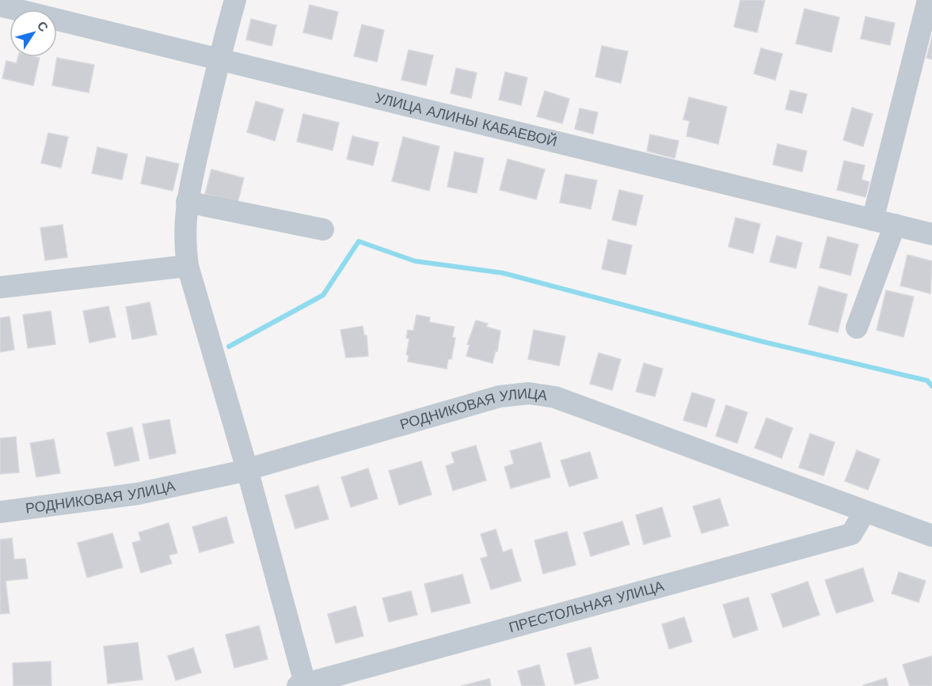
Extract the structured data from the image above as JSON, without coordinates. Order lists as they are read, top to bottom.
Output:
{
  "streets": {
    "street": ["УЛИЦА АЛИНЫ КАБАЕВОЙ", "РОДНИКОВАЯ УЛИЦА", "ПРЕСТОЛЬНАЯ УЛИЦА"]
  },
  "crossings": [
    ["РОДНИКОВАЯ УЛИЦА", "ПРЕСТОЛЬНАЯ УЛИЦА"]
  ],
  "north": "top right"
}
